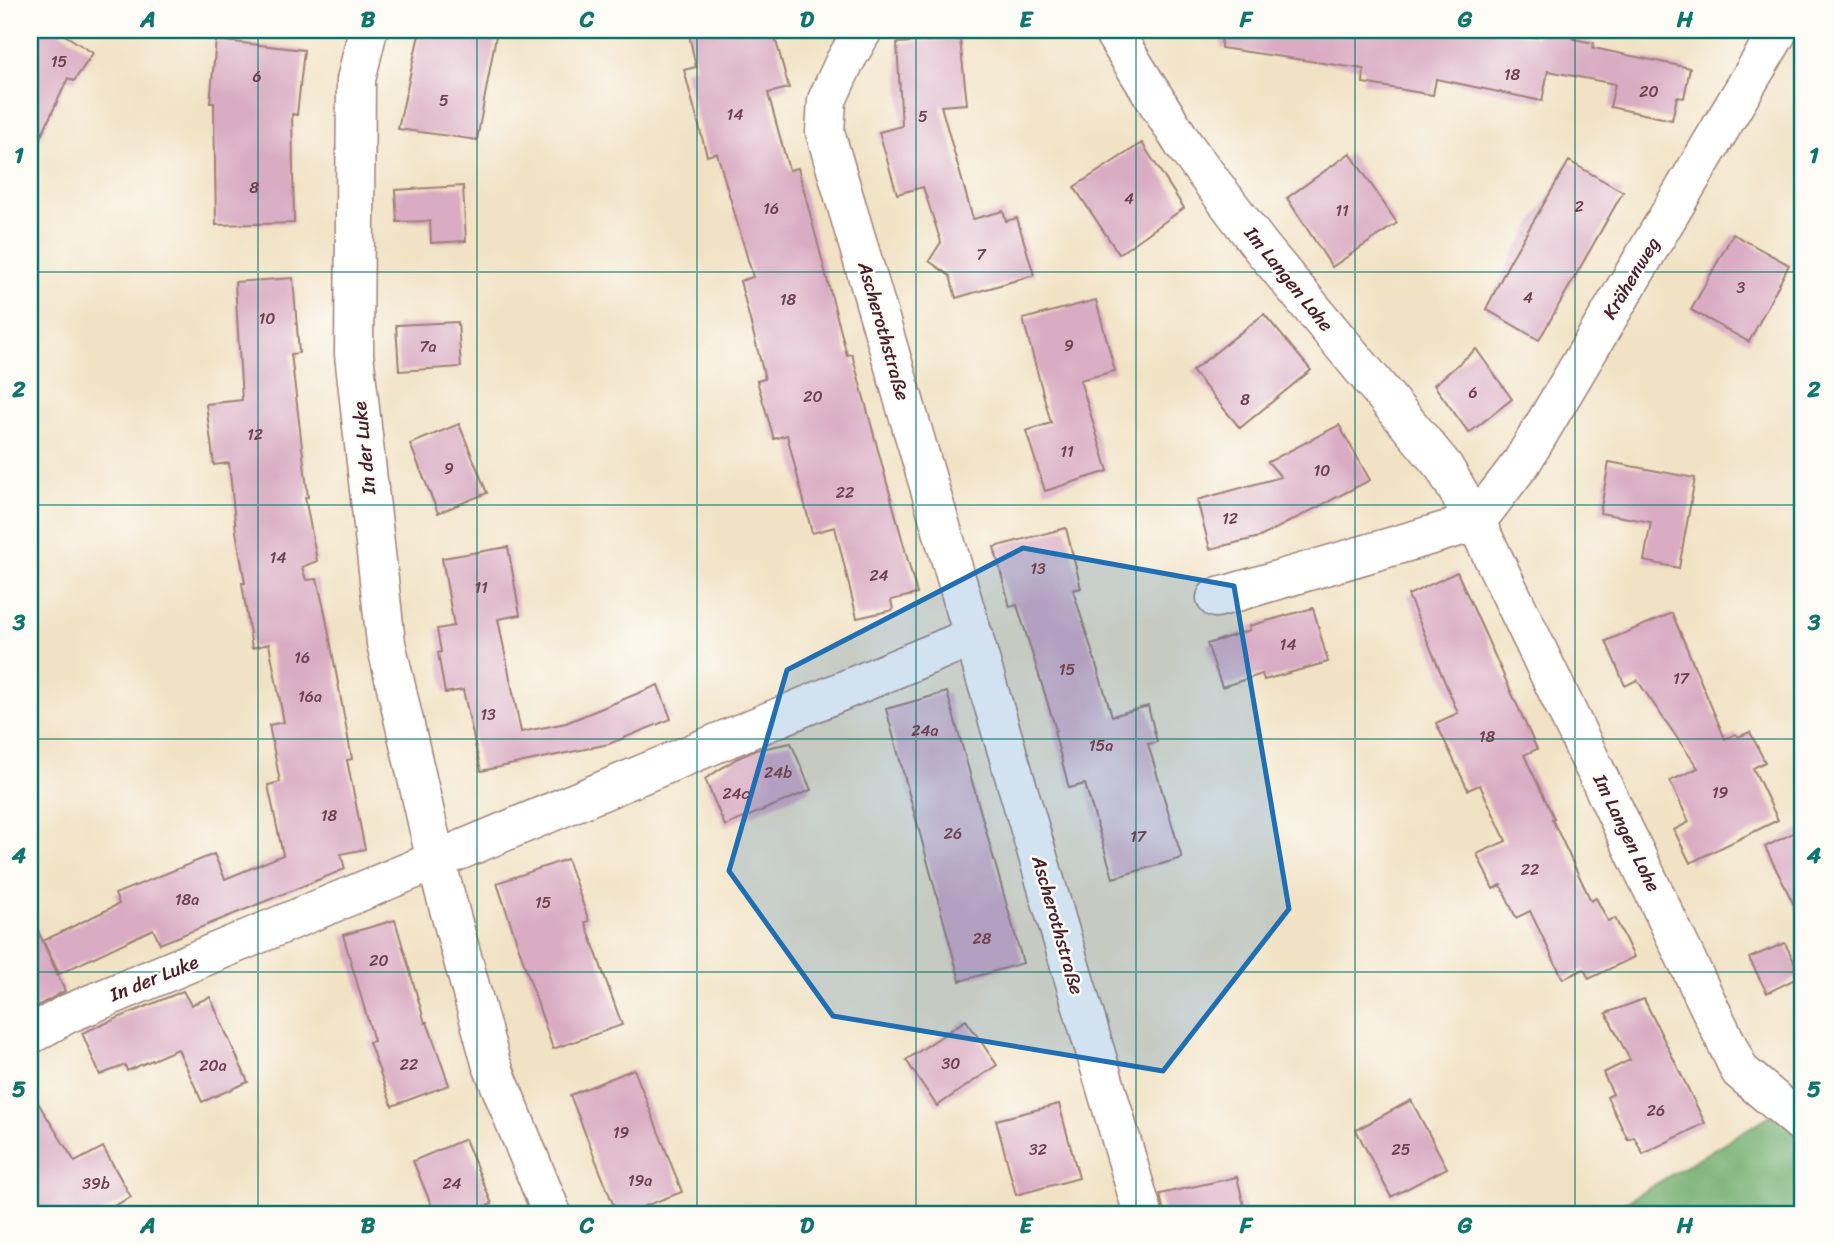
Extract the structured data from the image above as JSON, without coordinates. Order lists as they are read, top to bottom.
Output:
{
  "streets": {
    "street": [
      "Krähenweg",
      "Im Langen Lohe",
      "Ascherothstraße",
      "In der Luke"
    ]
  },
  "crossings": [
    ["Krähenweg", "Im Langen Lohe"]
  ],
  "house_numbers": [
    "15",
    "18",
    "6",
    "20",
    "5",
    "14",
    "5",
    "8",
    "4",
    "2",
    "16",
    "11",
    "7",
    "3",
    "4",
    "18",
    "10",
    "9",
    "7a",
    "6",
    "20",
    "8",
    "12",
    "11",
    "9",
    "10",
    "22",
    "12",
    "14",
    "13",
    "24",
    "11",
    "14",
    "16",
    "15",
    "17",
    "16a",
    "13",
    "24a",
    "18",
    "15a",
    "24b",
    "19",
    "24c",
    "18",
    "26",
    "17",
    "22",
    "18a",
    "15",
    "28",
    "20",
    "30",
    "22",
    "20a",
    "26",
    "19",
    "32",
    "25",
    "19a",
    "39b",
    "24"
  ],
  "grid": {
    "columns": [
      "A",
      "B",
      "C",
      "D",
      "E",
      "F",
      "G",
      "H"
    ],
    "rows": [
      "1",
      "2",
      "3",
      "4",
      "5"
    ]
  }
}
